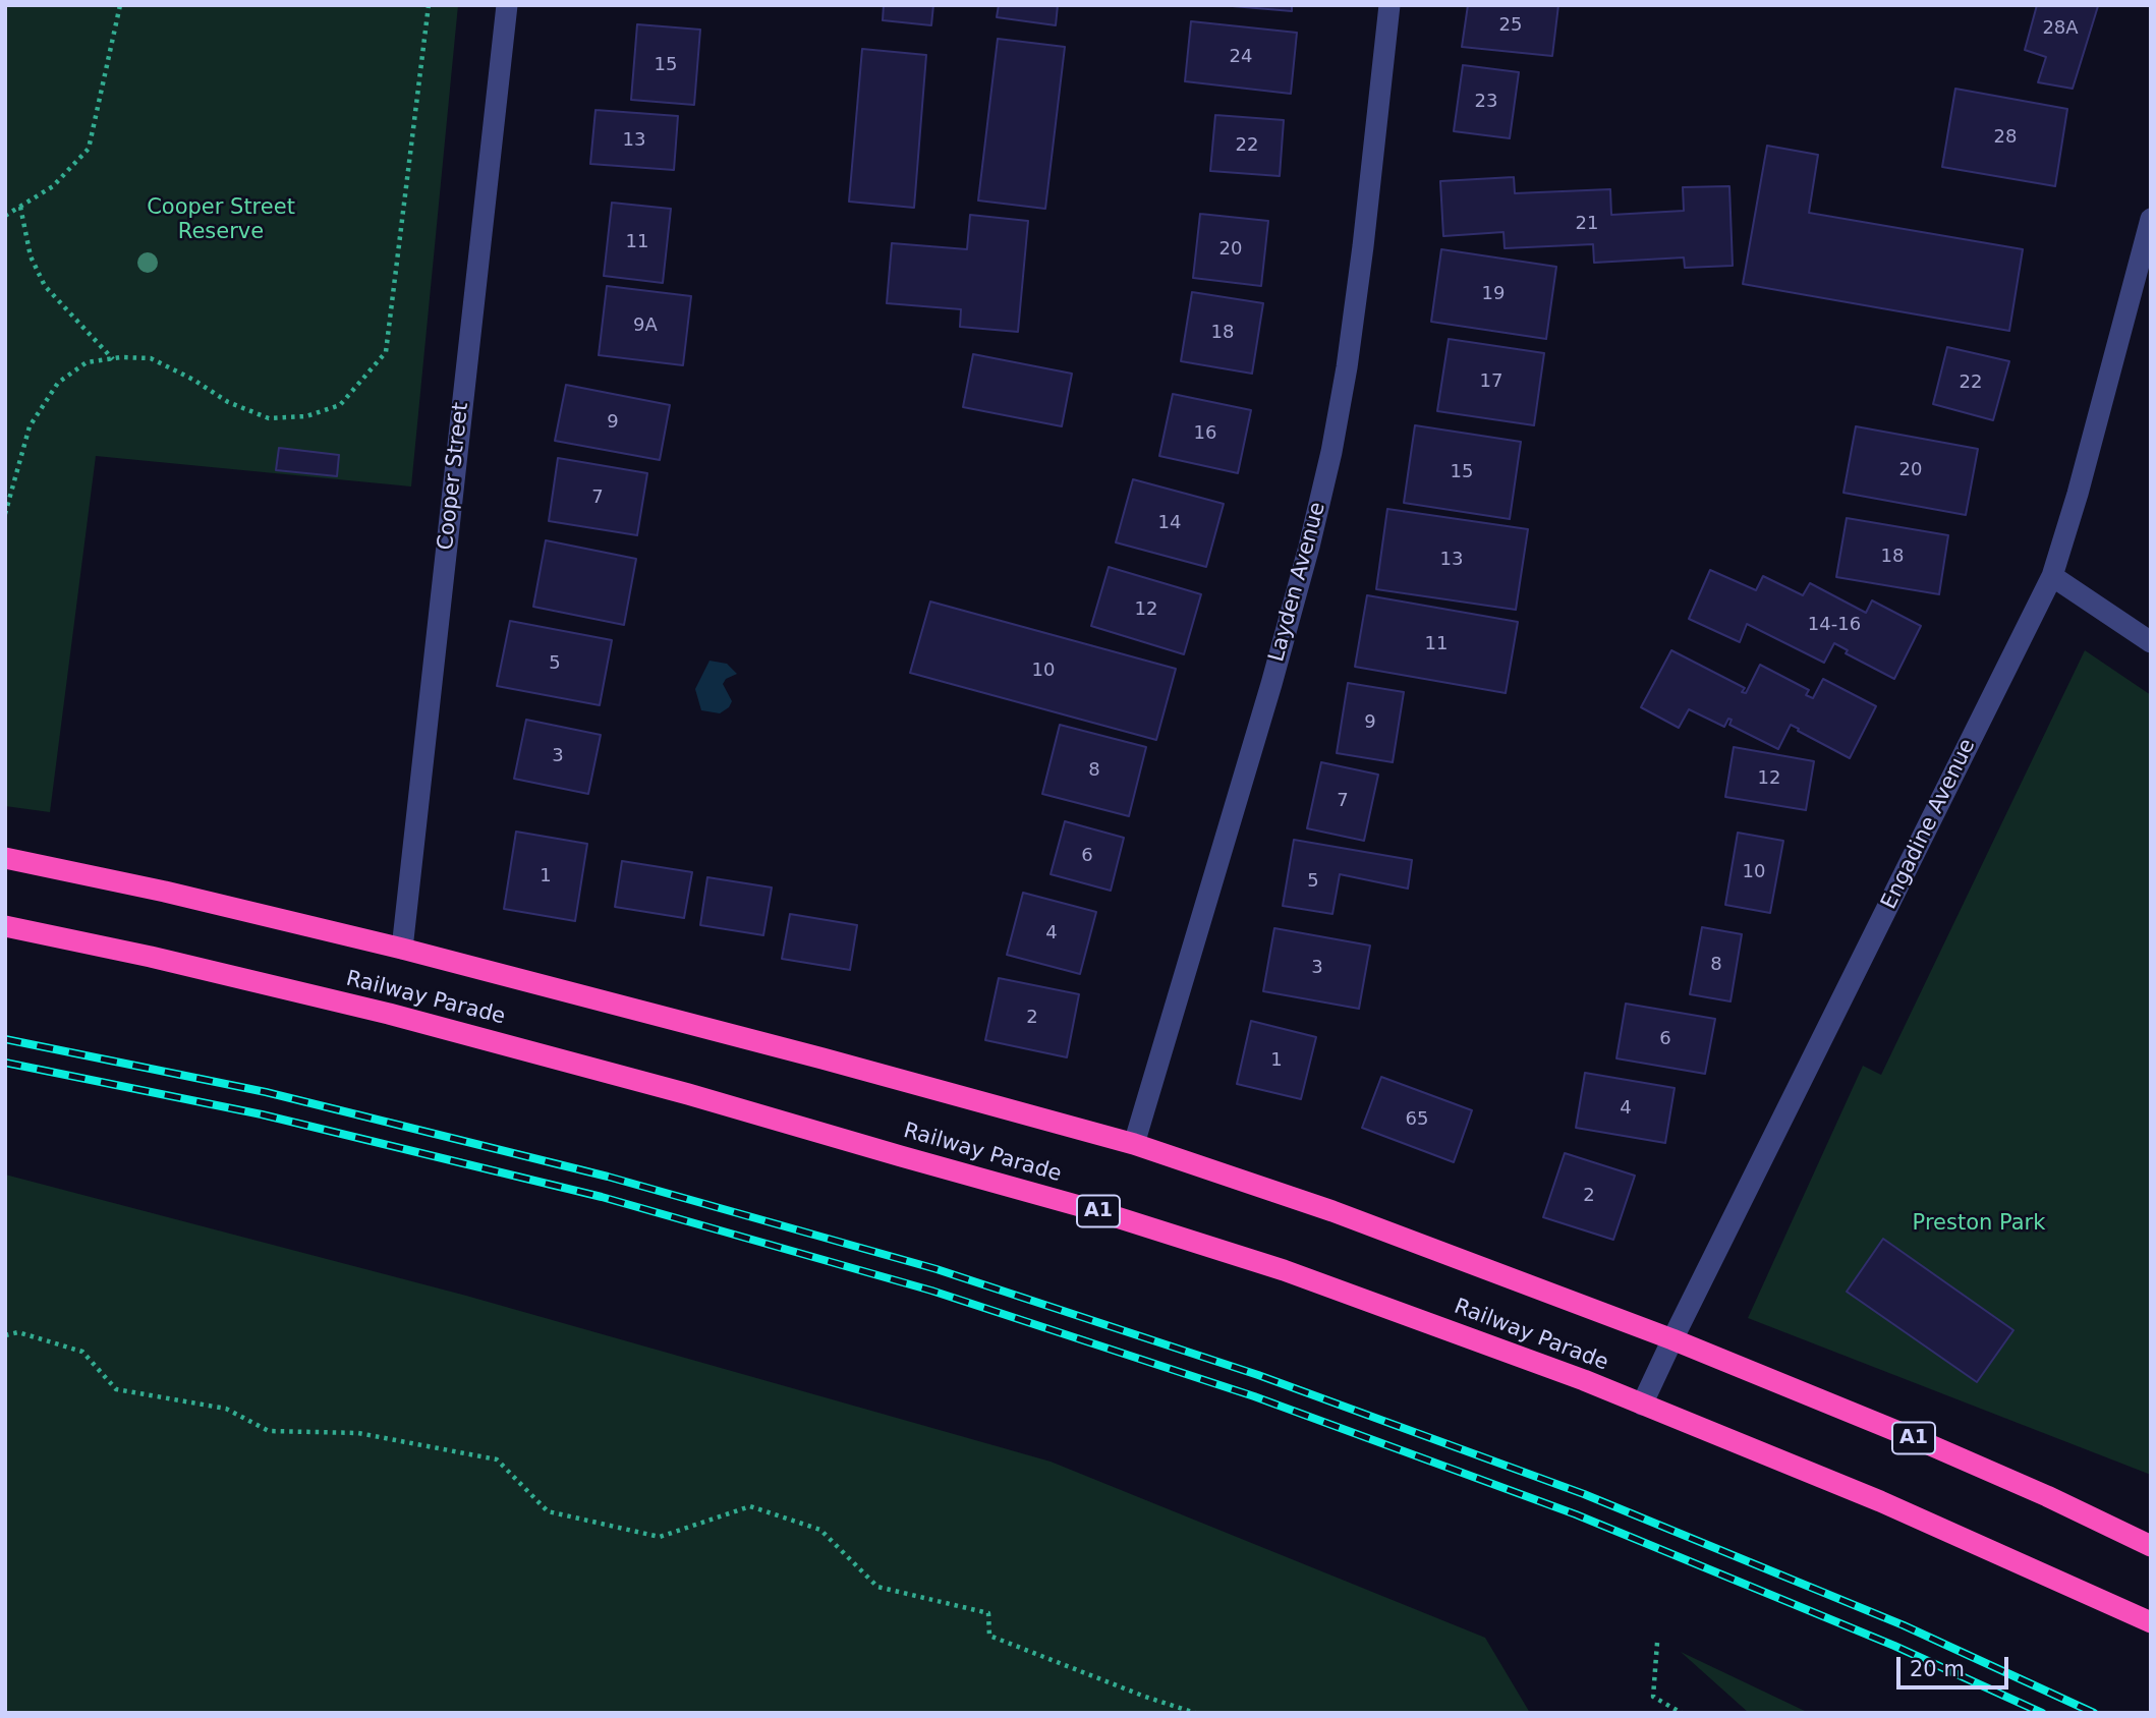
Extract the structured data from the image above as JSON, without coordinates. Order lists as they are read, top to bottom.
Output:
{
  "streets": {
    "highway": ["Railway Parade", "A1"],
    "street": ["Cooper Street", "Layden Avenue", "Engadine Avenue"]
  },
  "crossings": [
    ["Cooper Street", "Railway Parade"],
    ["Layden Avenue", "Railway Parade"],
    ["Engadine Avenue", "Railway Parade"]
  ],
  "parks": ["Cooper Street Reserve", "Preston Park"],
  "house_numbers": [
    "25",
    "28A",
    "24",
    "15",
    "23",
    "28",
    "13",
    "22",
    "21",
    "11",
    "20",
    "19",
    "9A",
    "18",
    "17",
    "22",
    "9",
    "16",
    "20",
    "15",
    "7",
    "14",
    "18",
    "13",
    "12",
    "14-16",
    "11",
    "5",
    "10",
    "9",
    "3",
    "8",
    "12",
    "7",
    "6",
    "10",
    "1",
    "5",
    "4",
    "8",
    "3",
    "2",
    "6",
    "1",
    "4",
    "65",
    "2"
  ],
  "scale_bar": "20 m"
}
